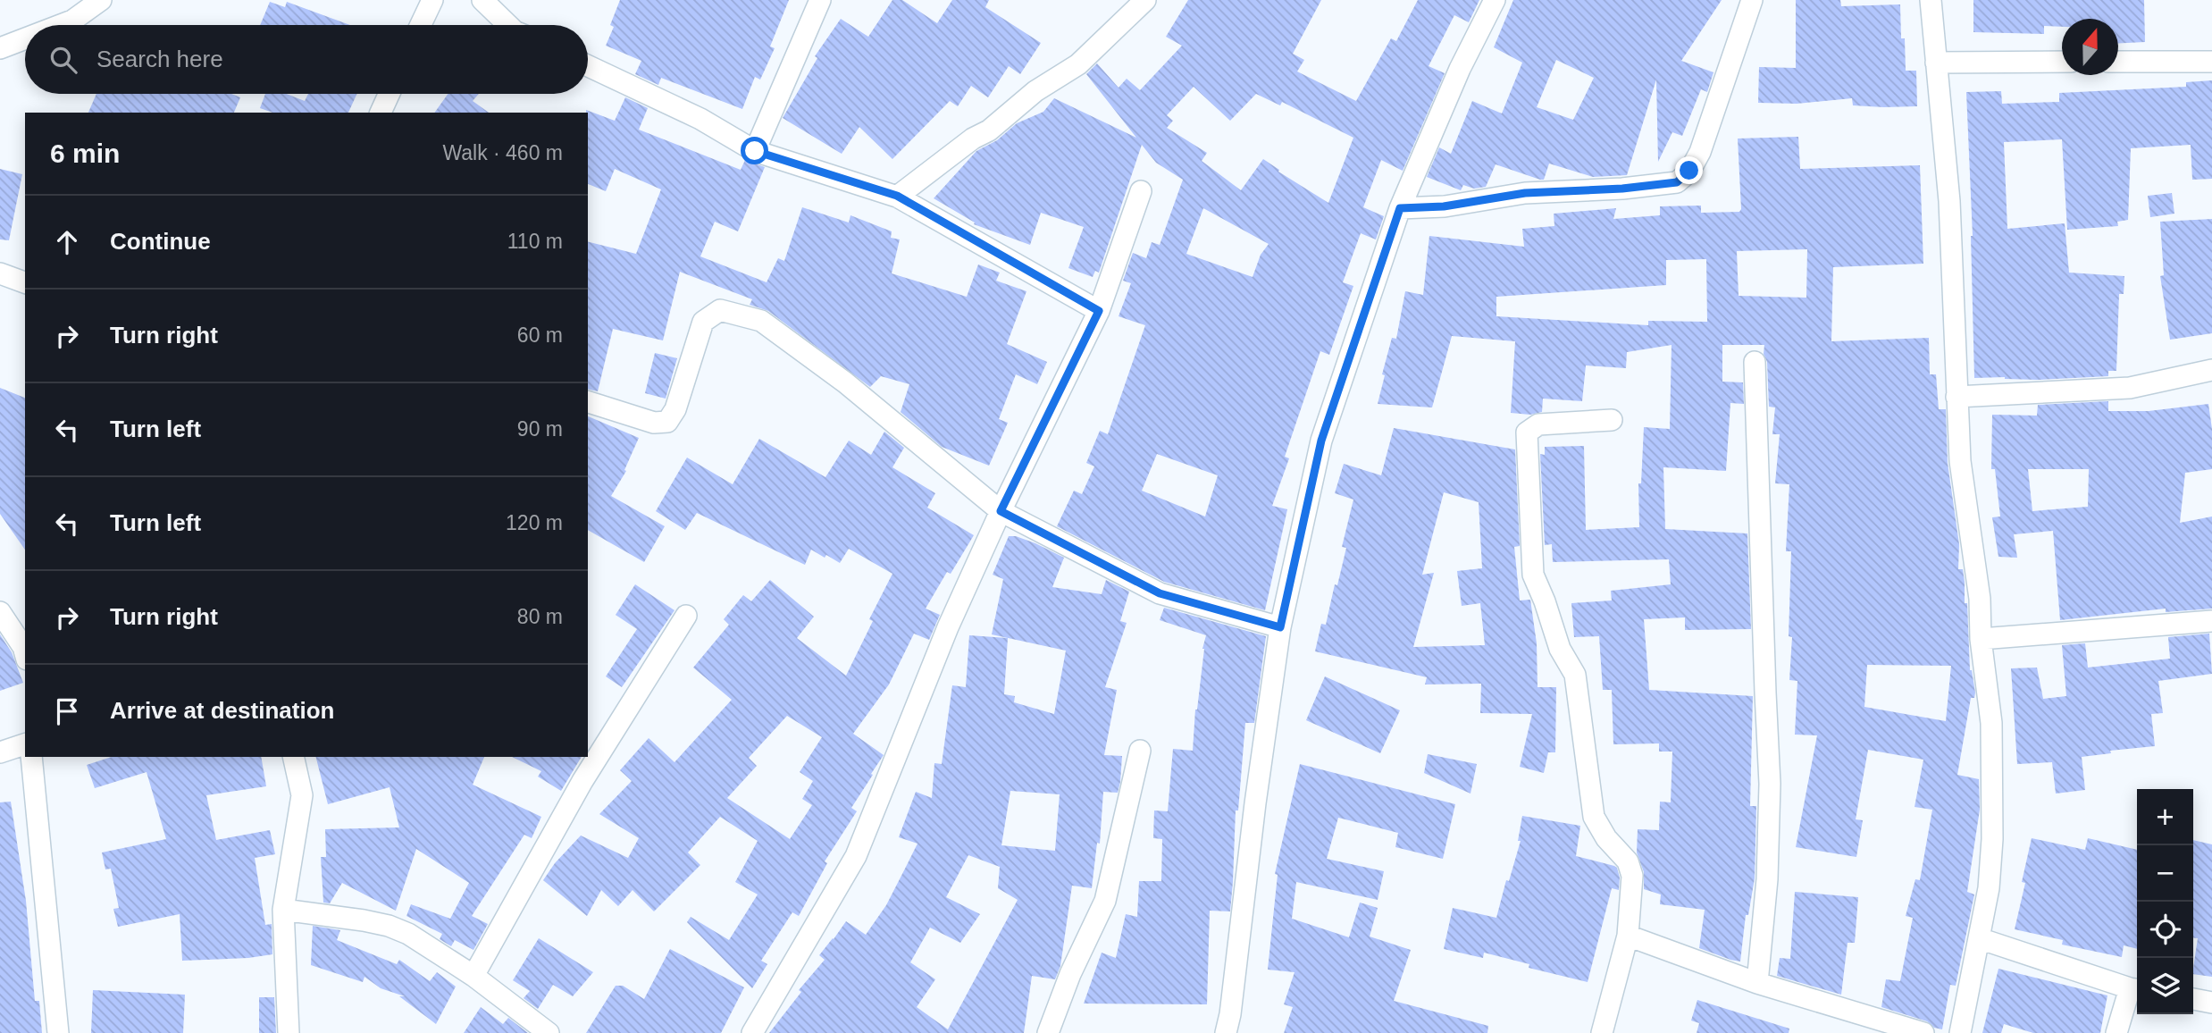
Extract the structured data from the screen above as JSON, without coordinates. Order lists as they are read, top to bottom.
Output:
{
  "north": "top",
  "page": {
    "search": "Search here",
    "heading": ["6 min", "Walk · 460 m"],
    "list": [
      ["Continue", "110 m"],
      ["Turn right", "60 m"],
      ["Turn left", "90 m"],
      ["Turn left", "120 m"],
      ["Turn right", "80 m"],
      "Arrive at destination"
    ],
    "map_buttons": ["+", "−"]
  }
}
